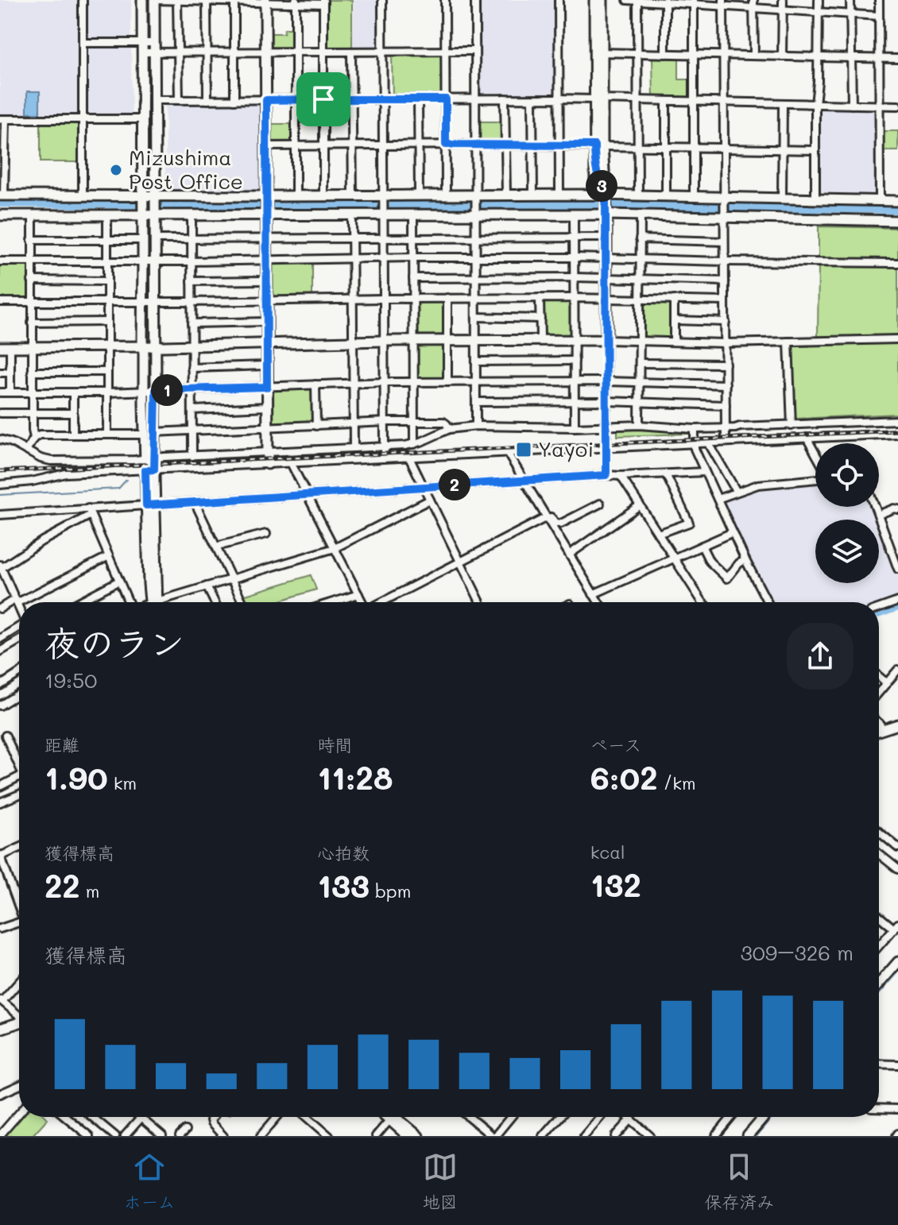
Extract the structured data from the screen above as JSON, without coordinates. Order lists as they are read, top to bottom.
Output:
{
  "places": {
    "other": ["Mizushima Post Office"],
    "transit": ["Yayoi"]
  },
  "page": {
    "pins": ["3", "1", "2"],
    "heading": ["夜のラン", "19:50"],
    "stats": [
      ["距離", "1.90 km"],
      ["時間", "11:28"],
      ["ペース", "6:02 /km"],
      ["獲得標高", "22 m"],
      ["心拍数", "133 bpm"],
      ["kcal", "132"]
    ],
    "chart": ["獲得標高", "309–326 m"],
    "tabs": ["ホーム", "地図", "保存済み"]
  }
}
